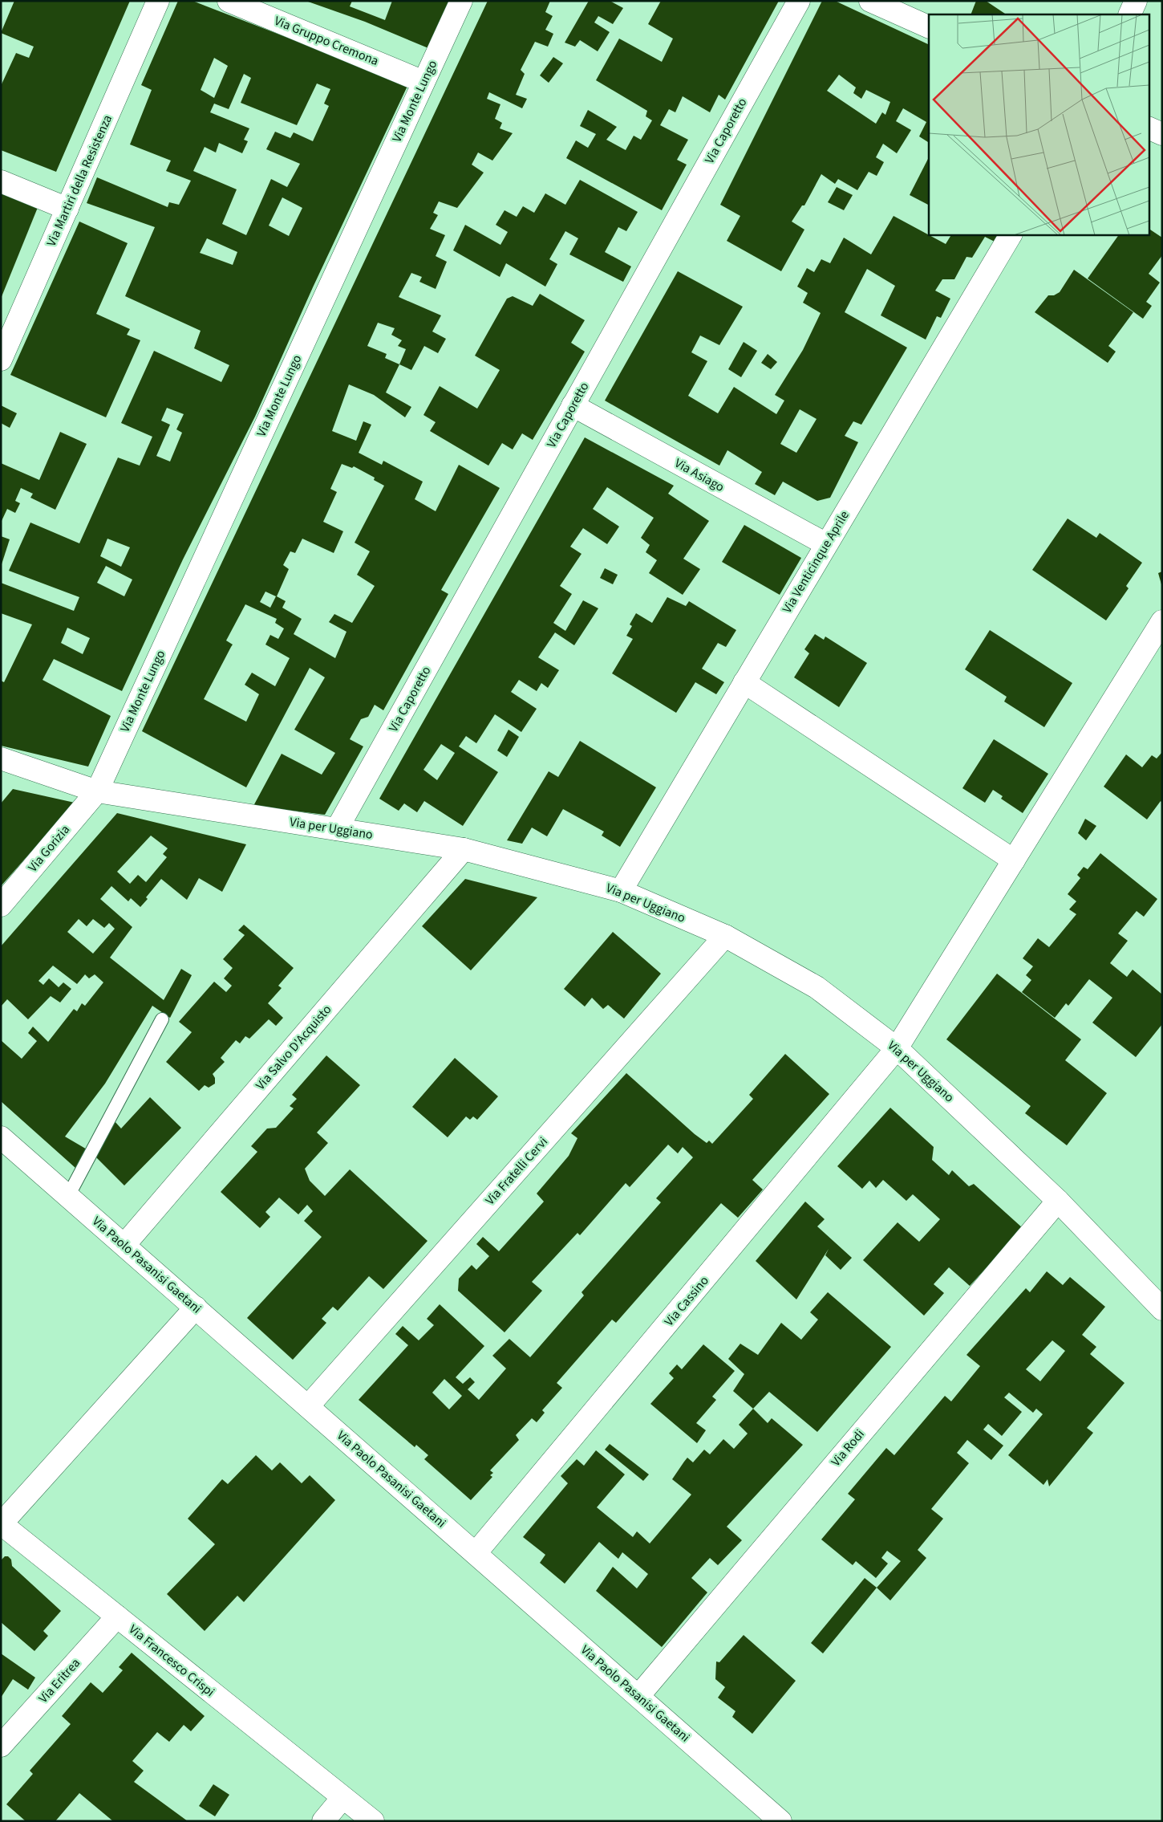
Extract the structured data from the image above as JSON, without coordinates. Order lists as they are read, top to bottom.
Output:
{
  "streets": {
    "street": [
      "Via Gruppo Cremona",
      "Via Monte Lungo",
      "Via Caporetto",
      "Via Martiri della Resistenza",
      "Via Asiago",
      "Via Venticinque Aprile",
      "Via per Uggiano",
      "Via Gorizia",
      "Via Salvo D'Acquisto",
      "Via Fratelli Cervi",
      "Via Paolo Pasanisi Gaetani",
      "Via Cassino",
      "Via Rodi",
      "Via Francesco Crispi",
      "Via Eritrea"
    ]
  },
  "crossings": [
    ["Via Gruppo Cremona", "Via Monte Lungo"],
    ["Via Monte Lungo", "Via per Uggiano"],
    ["Via Monte Lungo", "Via Gorizia"],
    ["Via Caporetto", "Via Asiago"],
    ["Via Caporetto", "Via per Uggiano"],
    ["Via Asiago", "Via Venticinque Aprile"],
    ["Via Venticinque Aprile", "Via per Uggiano"],
    ["Via per Uggiano", "Via Gorizia"],
    ["Via per Uggiano", "Via Salvo D'Acquisto"],
    ["Via per Uggiano", "Via Fratelli Cervi"],
    ["Via per Uggiano", "Via Cassino"],
    ["Via per Uggiano", "Via Rodi"],
    ["Via Salvo D'Acquisto", "Via Paolo Pasanisi Gaetani"],
    ["Via Fratelli Cervi", "Via Paolo Pasanisi Gaetani"],
    ["Via Paolo Pasanisi Gaetani", "Via Cassino"],
    ["Via Paolo Pasanisi Gaetani", "Via Rodi"],
    ["Via Francesco Crispi", "Via Eritrea"]
  ]
}
